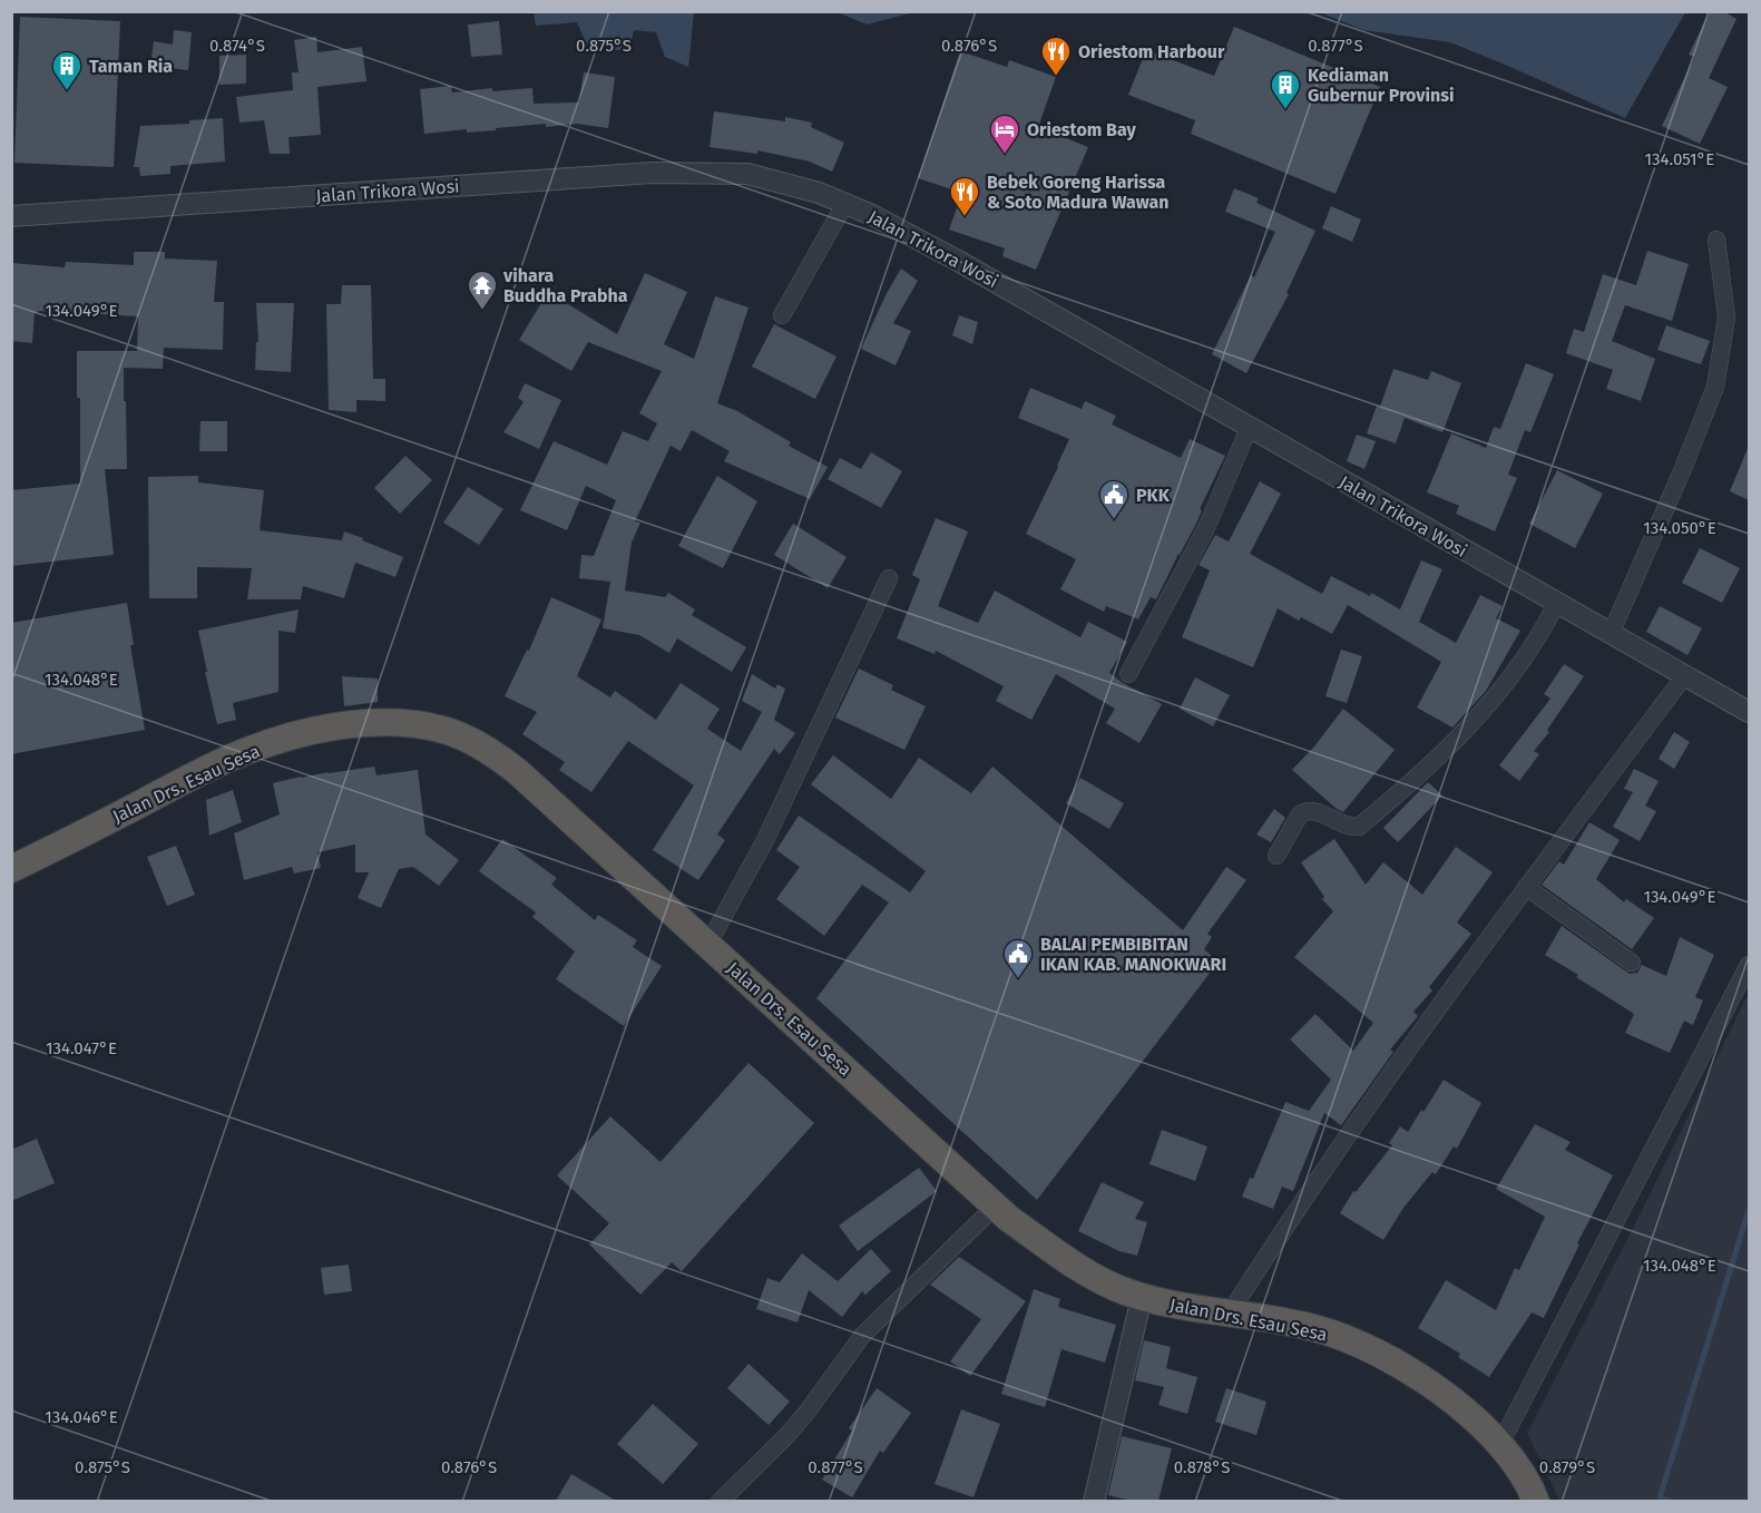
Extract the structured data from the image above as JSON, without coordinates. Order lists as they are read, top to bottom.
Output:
{
  "streets": {
    "highway": ["Jalan Drs. Esau Sesa"],
    "street": ["Jalan Trikora Wosi"]
  },
  "places": {
    "restaurant": ["Oriestom Harbour", "Bebek Goreng Harissa & Soto Madura Wawan"],
    "building": ["Taman Ria", "Kediaman Gubernur Provinsi"],
    "hotel": ["Oriestom Bay"],
    "temple": ["vihara Buddha Prabha"],
    "public building": ["PKK", "BALAI PEMBIBITAN IKAN KAB. MANOKWARI"]
  },
  "coordinates": [
    "0.874°S",
    "0.875°S",
    "0.876°S",
    "0.877°S",
    "134.051°E",
    "134.049°E",
    "134.050°E",
    "134.048°E",
    "134.047°E",
    "134.046°E",
    "0.878°S",
    "0.879°S"
  ]
}
